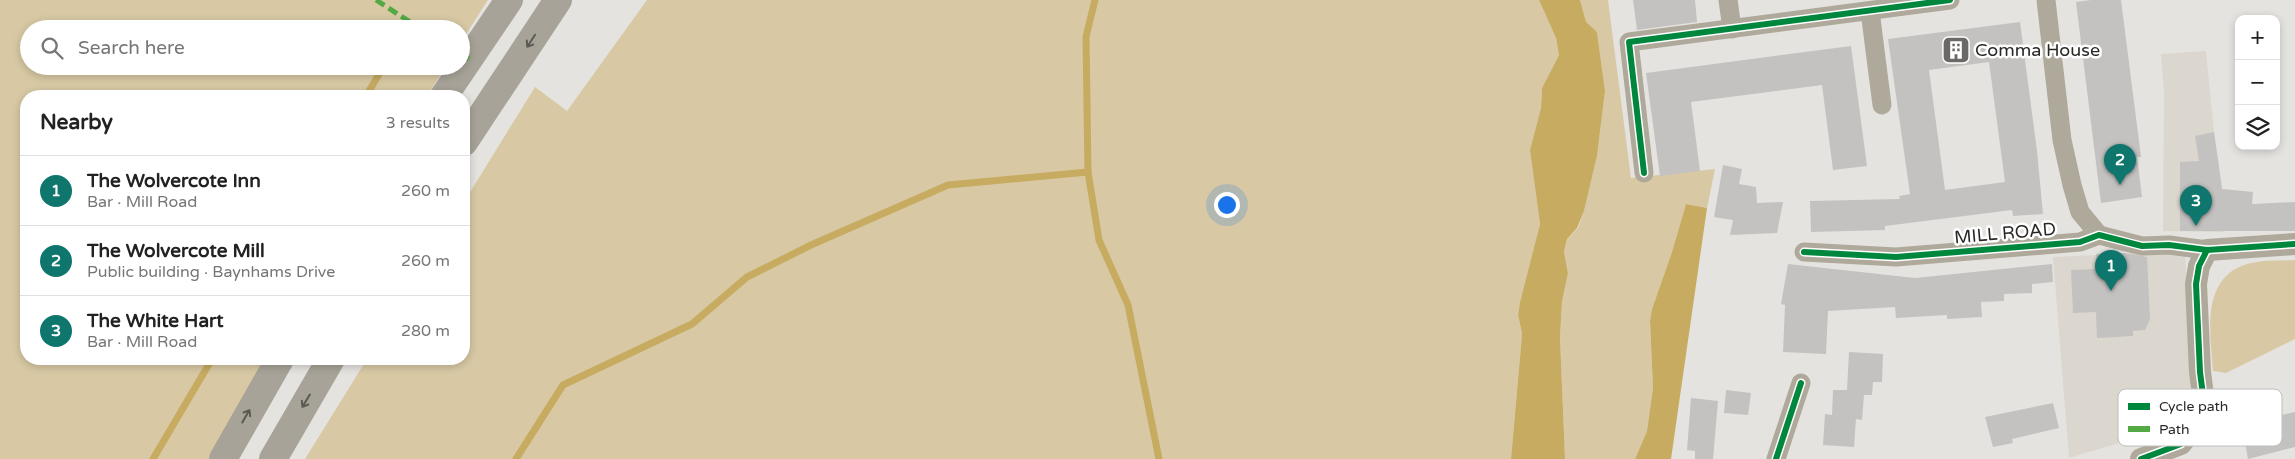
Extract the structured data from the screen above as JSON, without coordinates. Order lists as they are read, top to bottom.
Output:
{
  "streets": {
    "street": ["MILL ROAD"]
  },
  "places": {
    "building": ["Comma House"]
  },
  "legend": ["Cycle path", "Path"],
  "page": {
    "map_buttons": ["+", "−"],
    "search": "Search here",
    "heading": ["Nearby", "3 results"],
    "pins": ["2", "3", "1"],
    "list": [
      {
        "mark": "1",
        "name": "The Wolvercote Inn",
        "note": "Bar · Mill Road",
        "value": "260 m"
      },
      {
        "mark": "2",
        "name": "The Wolvercote Mill",
        "note": "Public building · Baynhams Drive",
        "value": "260 m"
      },
      {
        "mark": "3",
        "name": "The White Hart",
        "note": "Bar · Mill Road",
        "value": "280 m"
      }
    ]
  }
}
